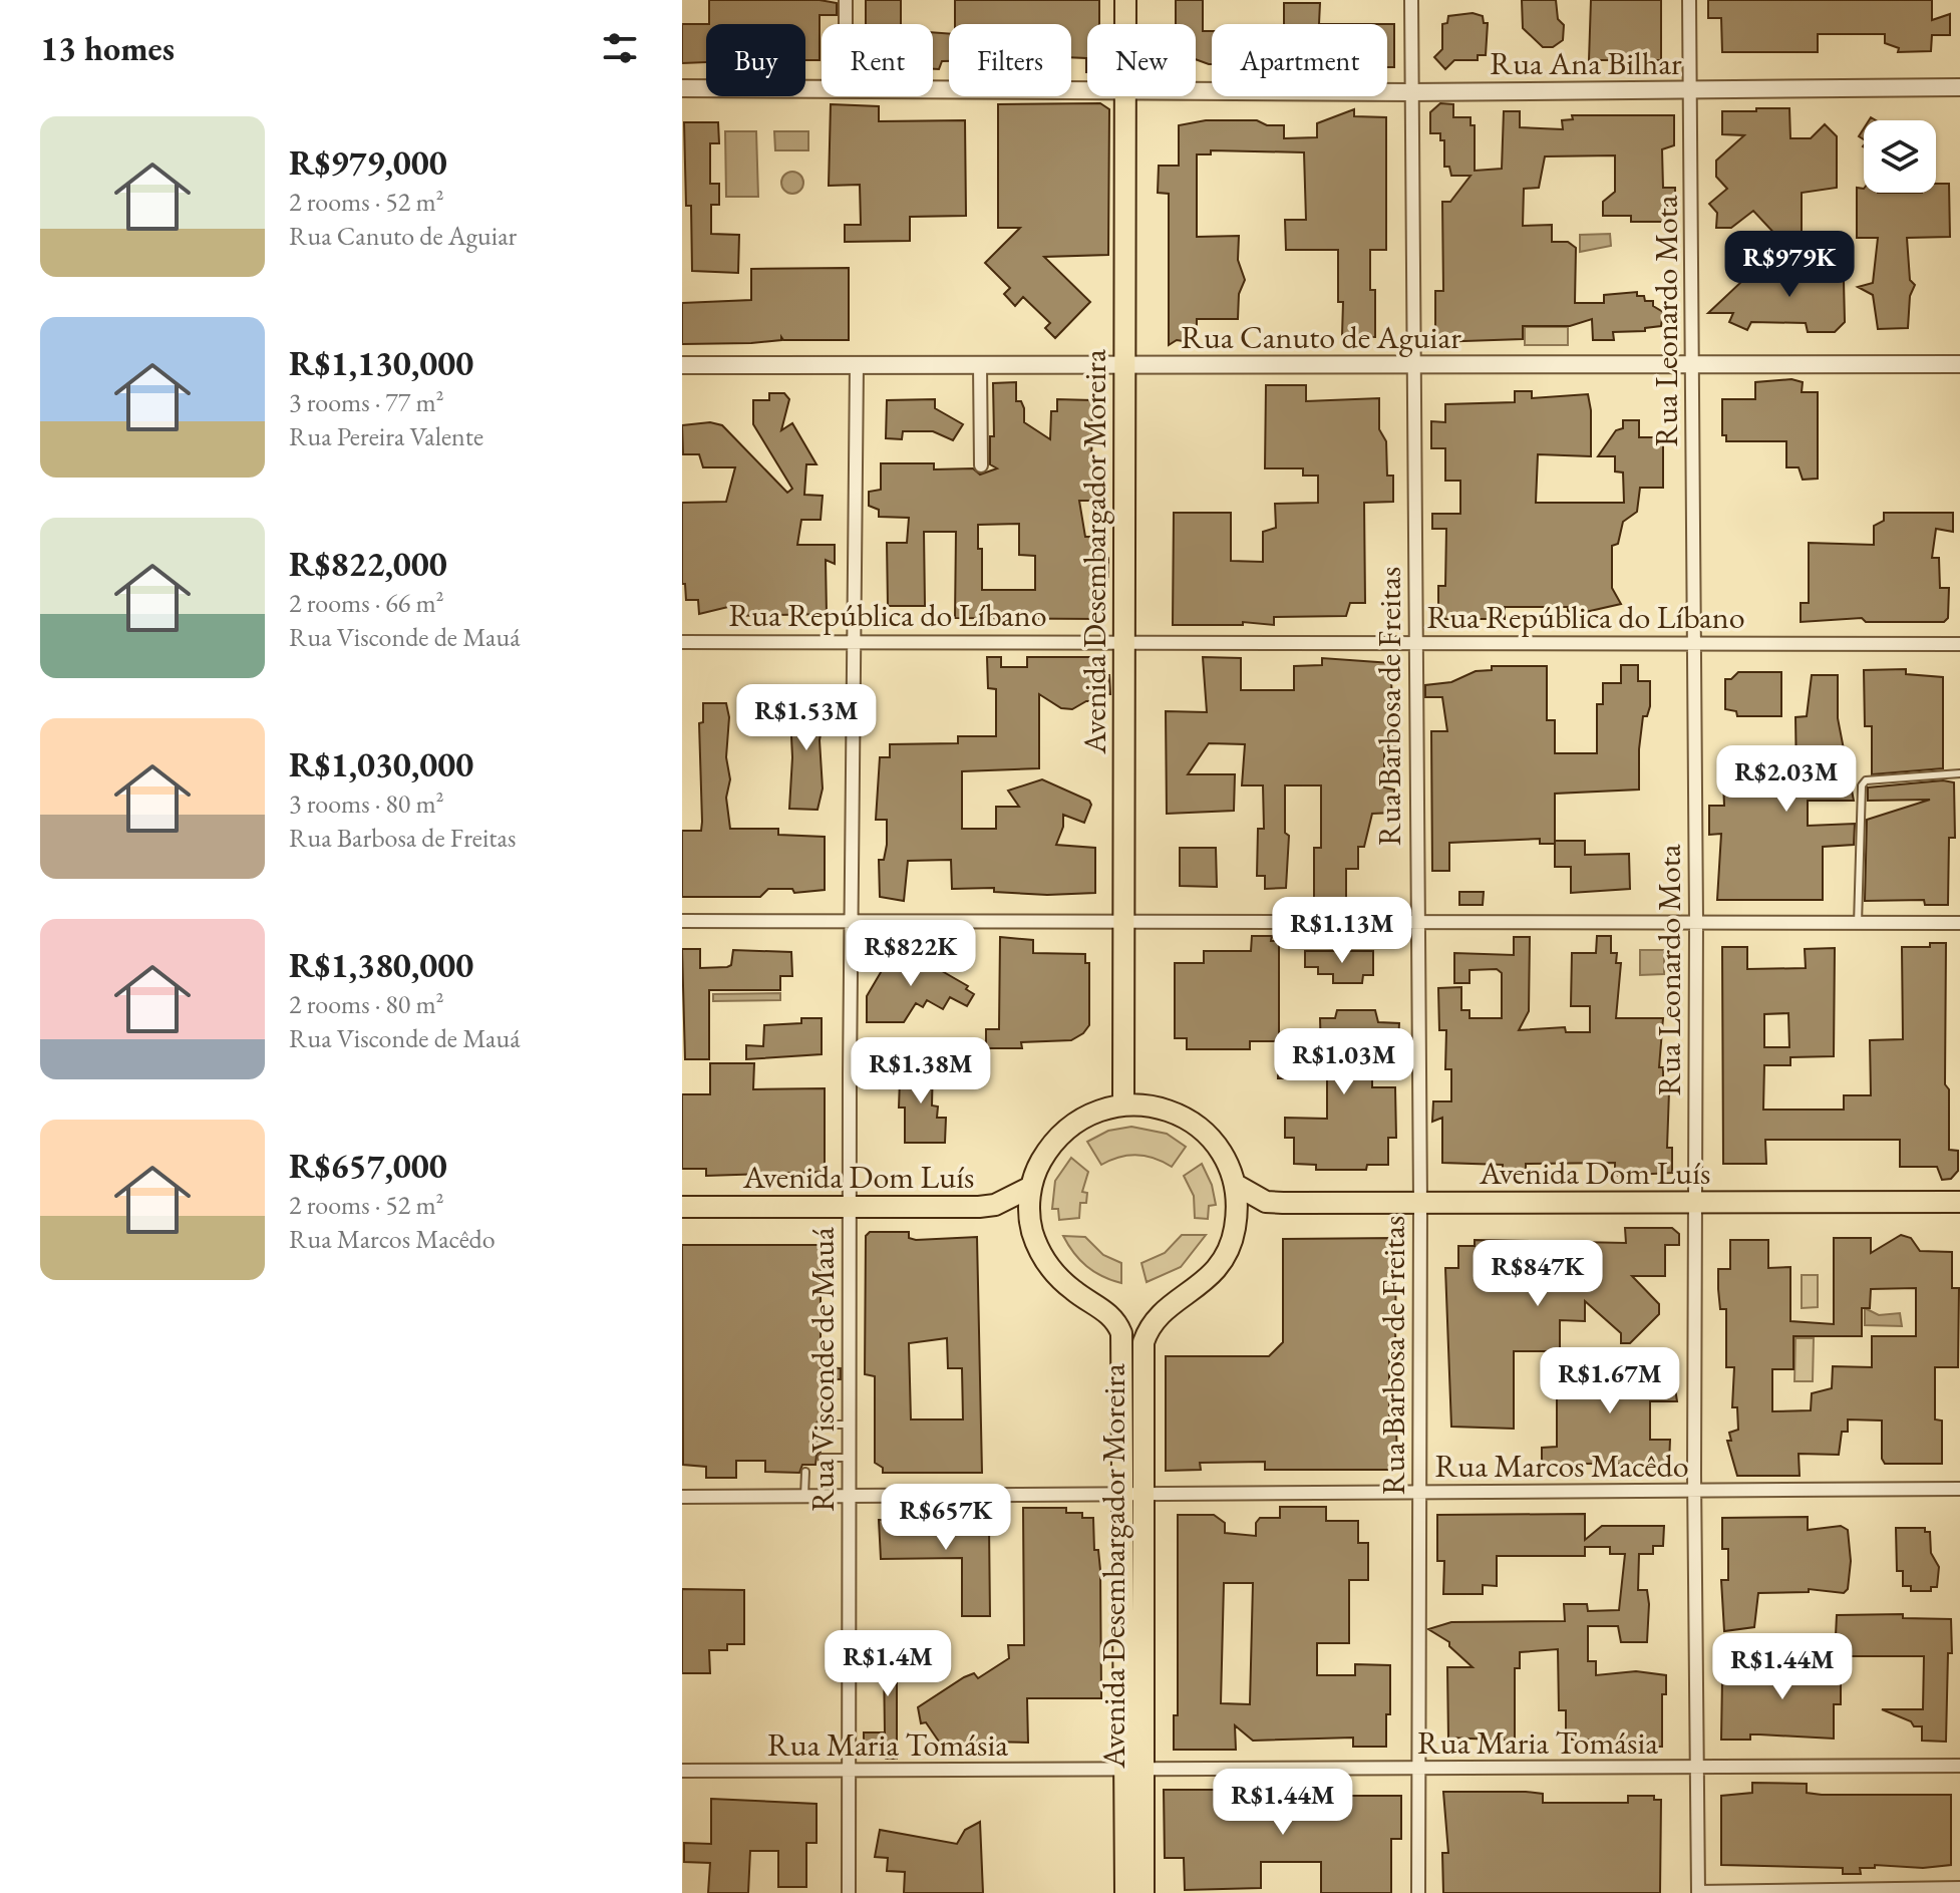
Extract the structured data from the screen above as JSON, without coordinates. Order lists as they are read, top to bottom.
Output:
{
  "streets": {
    "main road": ["Avenida Desembargador Moreira", "Avenida Dom Luís"],
    "street": [
      "Rua Ana Bilhar",
      "Rua Leonardo Mota",
      "Rua Canuto de Aguiar",
      "Rua República do Líbano",
      "Rua Barbosa de Freitas",
      "Rua Visconde de Mauá",
      "Rua Marcos Macêdo",
      "Rua Maria Tomásia"
    ]
  },
  "crossings": [
    ["Rua Ana Bilhar", "Rua Leonardo Mota"],
    ["Rua Ana Bilhar", "Rua Barbosa de Freitas"],
    ["Rua Leonardo Mota", "Rua Canuto de Aguiar"],
    ["Rua Leonardo Mota", "Rua República do Líbano"],
    ["Rua Leonardo Mota", "Avenida Dom Luís"],
    ["Rua Leonardo Mota", "Rua Marcos Macêdo"],
    ["Rua Leonardo Mota", "Rua Maria Tomásia"],
    ["Rua Canuto de Aguiar", "Avenida Desembargador Moreira"],
    ["Rua Canuto de Aguiar", "Rua Barbosa de Freitas"],
    ["Rua Canuto de Aguiar", "Rua Visconde de Mauá"],
    ["Avenida Desembargador Moreira", "Rua República do Líbano"],
    ["Avenida Desembargador Moreira", "Avenida Dom Luís"],
    ["Avenida Desembargador Moreira", "Rua Marcos Macêdo"],
    ["Avenida Desembargador Moreira", "Rua Maria Tomásia"],
    ["Rua República do Líbano", "Rua Barbosa de Freitas"],
    ["Rua República do Líbano", "Rua Visconde de Mauá"],
    ["Rua Barbosa de Freitas", "Avenida Dom Luís"],
    ["Rua Barbosa de Freitas", "Rua Marcos Macêdo"],
    ["Rua Barbosa de Freitas", "Rua Maria Tomásia"],
    ["Avenida Dom Luís", "Rua Visconde de Mauá"],
    ["Rua Visconde de Mauá", "Rua Marcos Macêdo"],
    ["Rua Visconde de Mauá", "Rua Maria Tomásia"]
  ],
  "page": {
    "heading": "13 homes",
    "chip": [
      "Buy",
      "Rent",
      "Filters",
      "New",
      "Apartment"
    ],
    "list": [
      {
        "name": "R$979,000",
        "note": "2 rooms · 52 m² · Rua Canuto de Aguiar"
      },
      {
        "name": "R$1,130,000",
        "note": "3 rooms · 77 m² · Rua Pereira Valente"
      },
      {
        "name": "R$822,000",
        "note": "2 rooms · 66 m² · Rua Visconde de Mauá"
      },
      {
        "name": "R$1,030,000",
        "note": "3 rooms · 80 m² · Rua Barbosa de Freitas"
      },
      {
        "name": "R$1,380,000",
        "note": "2 rooms · 80 m² · Rua Visconde de Mauá"
      },
      {
        "name": "R$657,000",
        "note": "2 rooms · 52 m² · Rua Marcos Macêdo"
      }
    ],
    "price": [
      "R$979K",
      "R$1.53M",
      "R$2.03M",
      "R$1.13M",
      "R$822K",
      "R$1.03M",
      "R$1.38M",
      "R$847K",
      "R$1.67M",
      "R$657K",
      "R$1.4M",
      "R$1.44M",
      "R$1.44M"
    ]
  }
}
